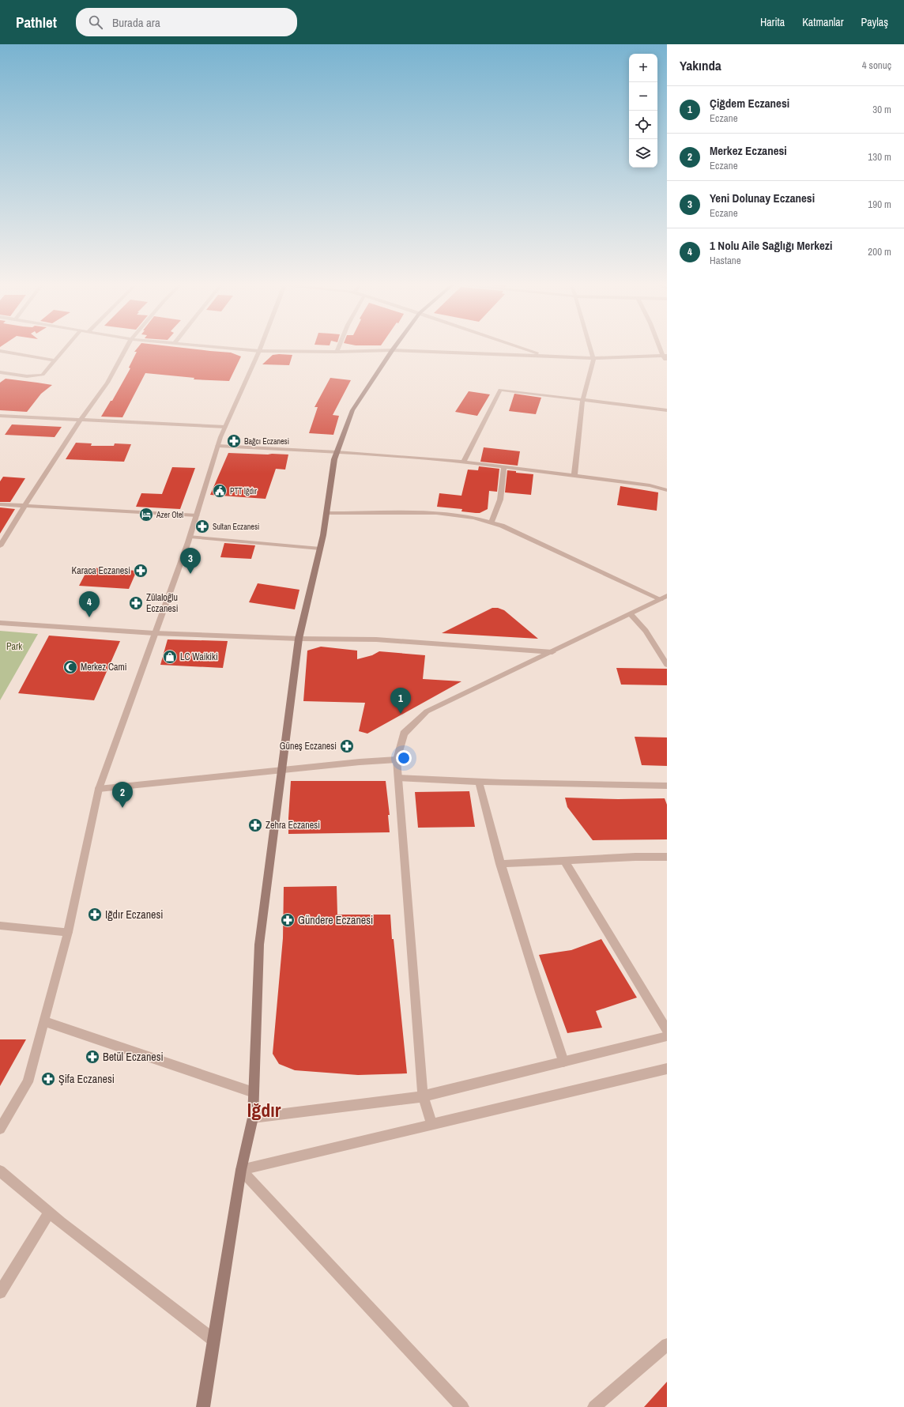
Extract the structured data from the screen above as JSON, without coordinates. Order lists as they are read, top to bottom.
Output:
{
  "districts": ["Iğdır"],
  "parks": ["Park"],
  "places": {
    "pharmacy": [
      "Bağcı Eczanesi",
      "Sultan Eczanesi",
      "Karaca Eczanesi",
      "Zülaloğlu Eczanesi",
      "Güneş Eczanesi",
      "Zehra Eczanesi",
      "Iğdır Eczanesi",
      "Gündere Eczanesi",
      "Betül Eczanesi",
      "Şifa Eczanesi"
    ],
    "public building": ["PTT Iğdır"],
    "hotel": ["Azer Otel"],
    "shop": ["LC Waikiki"],
    "mosque": ["Merkez Cami"]
  },
  "page": {
    "header": "Pathlet",
    "search": "Burada ara",
    "nav": ["Harita", "Katmanlar", "Paylaş"],
    "heading": ["Yakında", "4 sonuç"],
    "map_buttons": ["+", "−"],
    "list": [
      {
        "mark": "1",
        "name": "Çiğdem Eczanesi",
        "note": "Eczane",
        "value": "30 m"
      },
      {
        "mark": "2",
        "name": "Merkez Eczanesi",
        "note": "Eczane",
        "value": "130 m"
      },
      {
        "mark": "3",
        "name": "Yeni Dolunay Eczanesi",
        "note": "Eczane",
        "value": "190 m"
      },
      {
        "mark": "4",
        "name": "1 Nolu Aile Sağlığı Merkezi",
        "note": "Hastane",
        "value": "200 m"
      }
    ],
    "pins": [
      "3",
      "4",
      "1",
      "2"
    ]
  }
}
